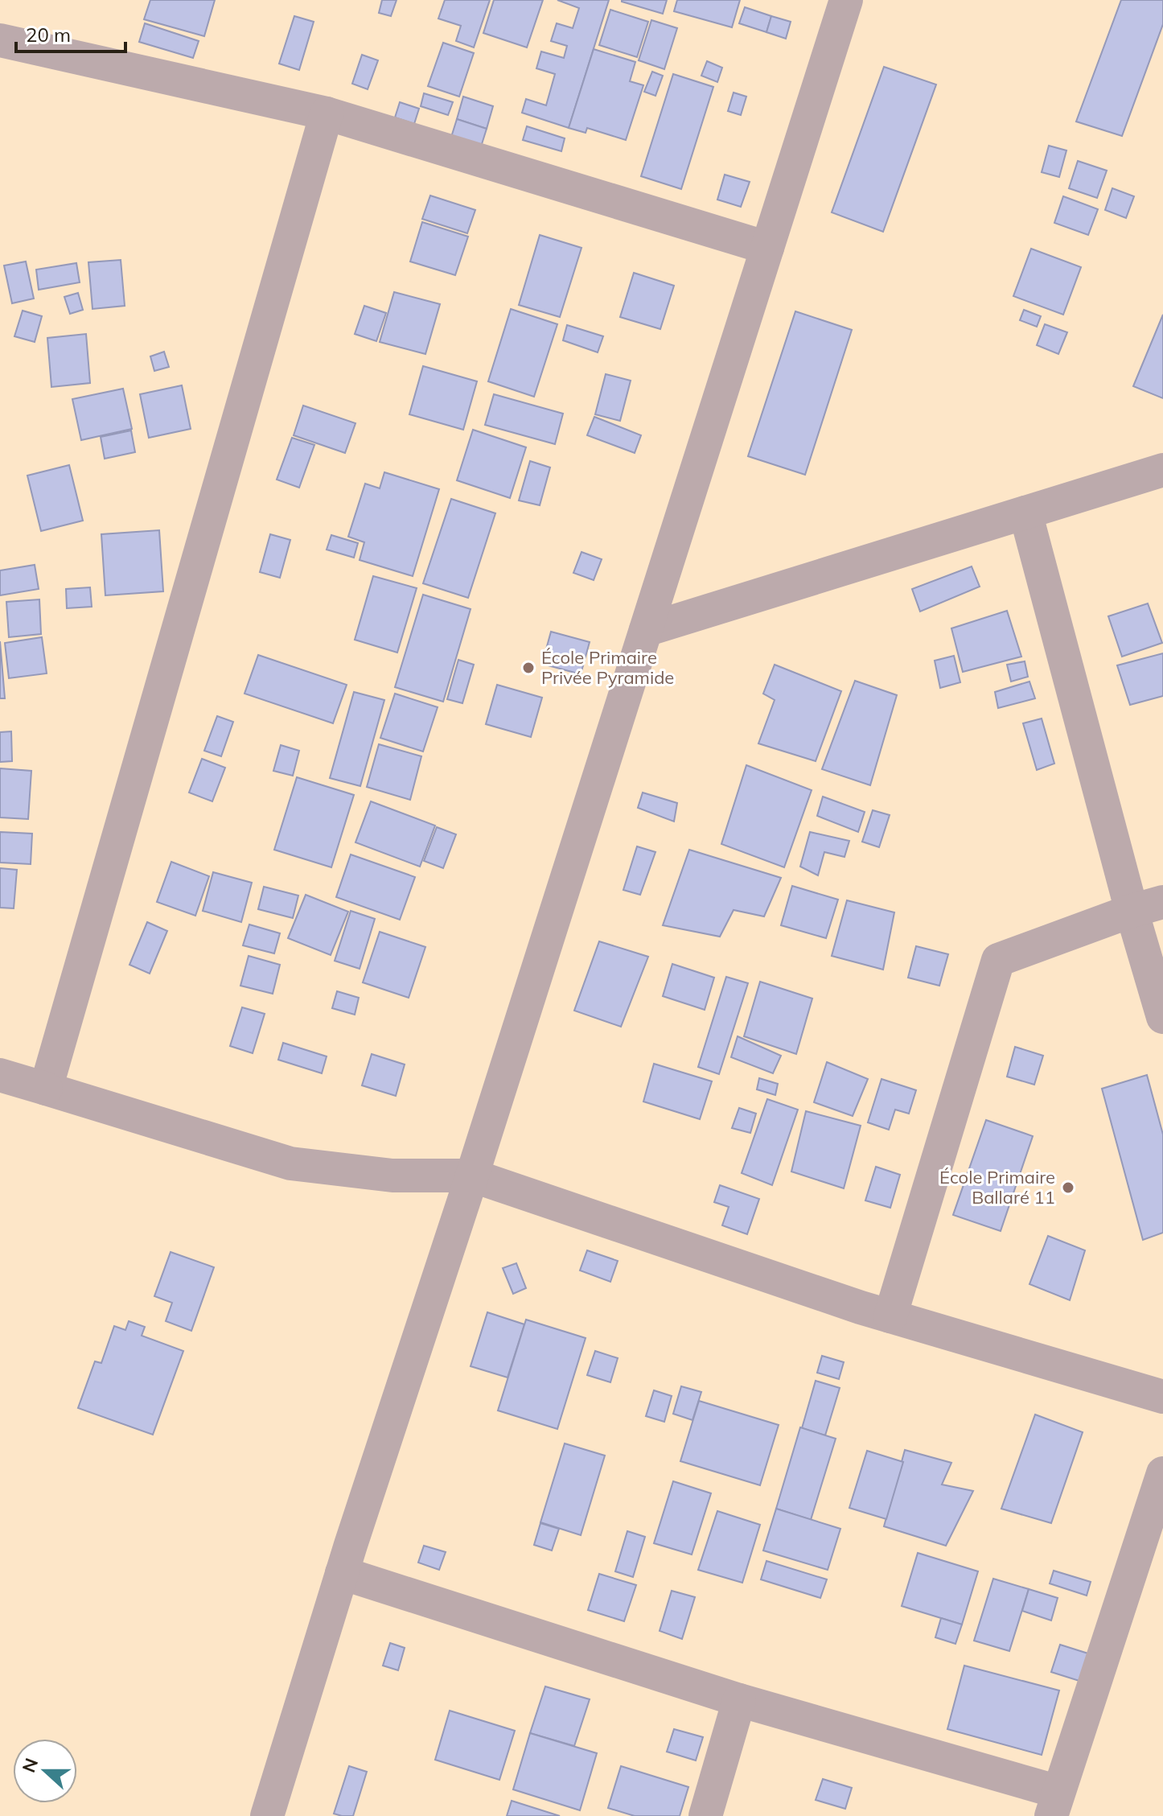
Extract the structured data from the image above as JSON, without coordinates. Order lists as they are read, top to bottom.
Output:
{
  "places": ["École Primaire Privée Pyramide", "École Primaire Ballaré 11"],
  "scale_bar": "20 m",
  "north": "left"
}
